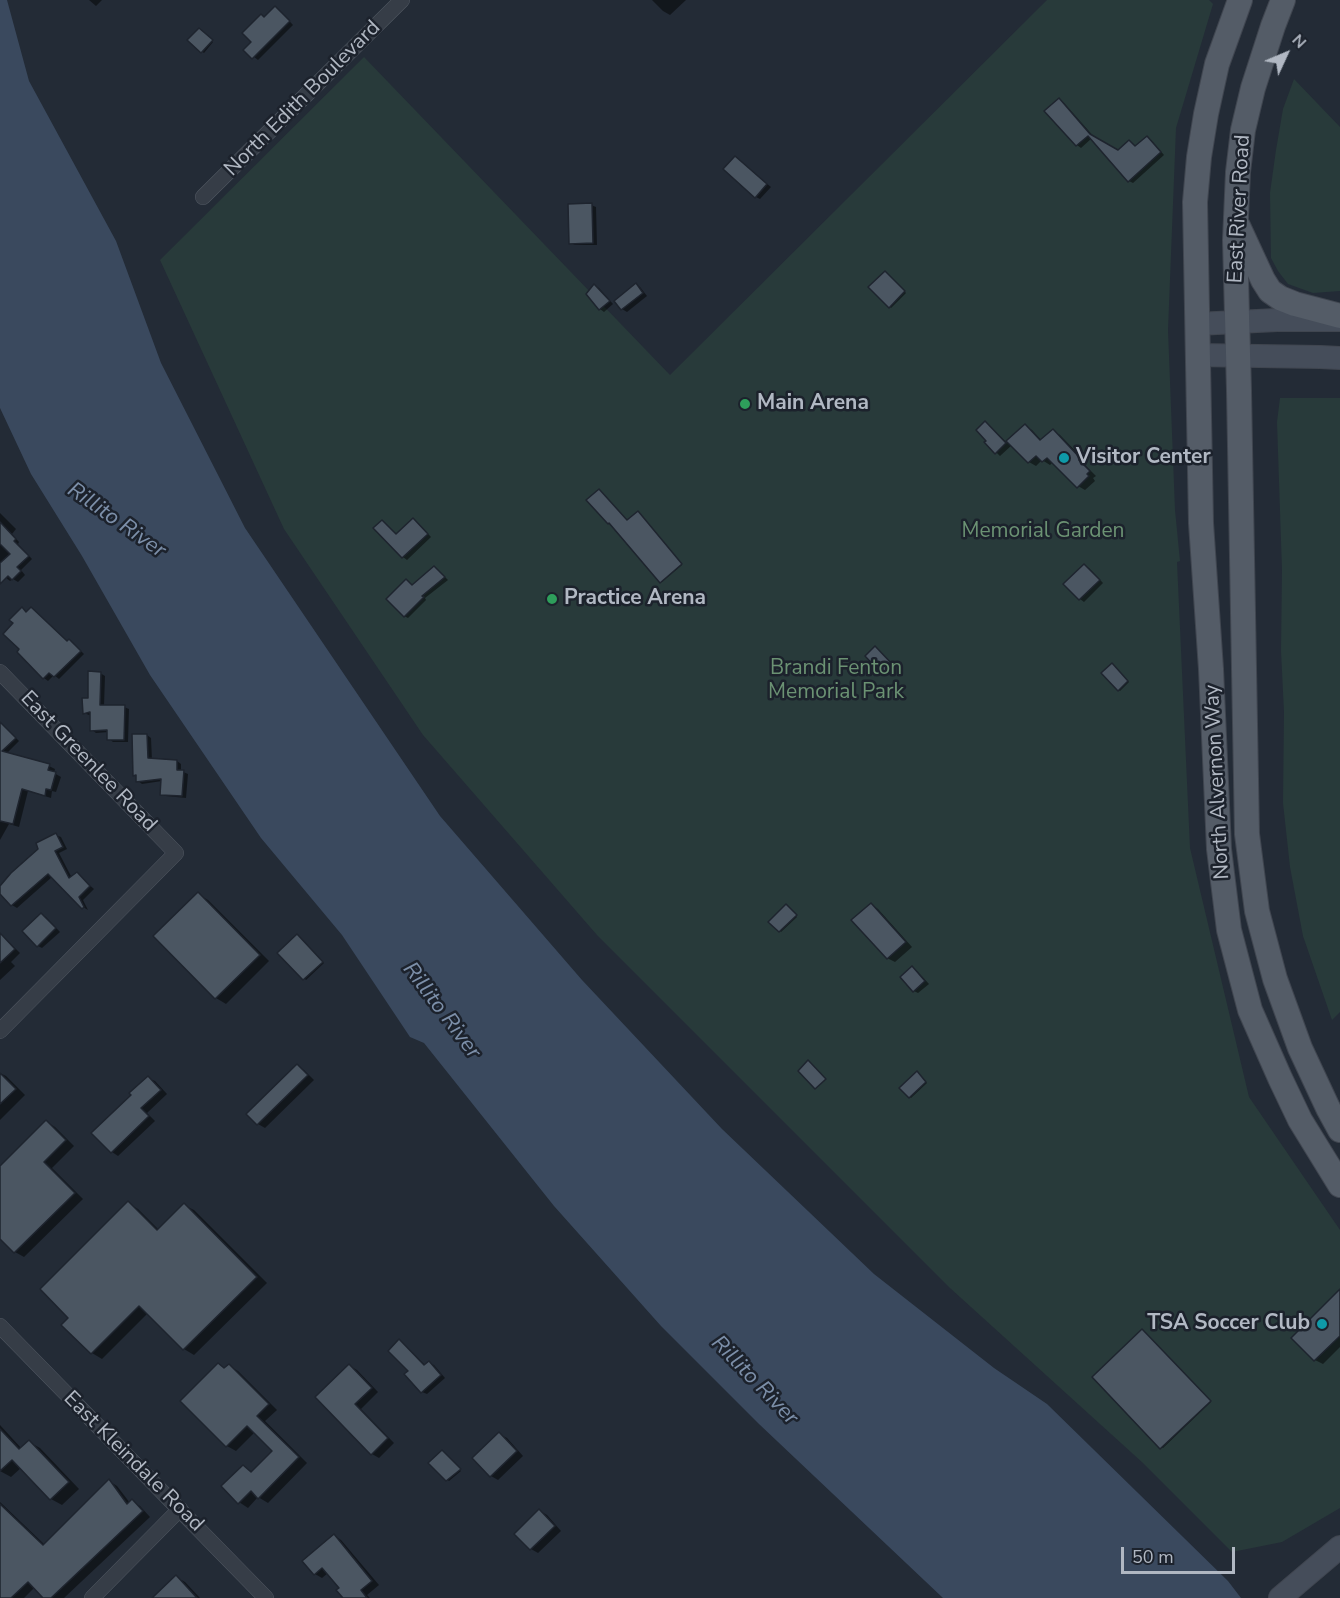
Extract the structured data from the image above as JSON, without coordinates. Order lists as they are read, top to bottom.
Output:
{
  "streets": {
    "main road": ["East River Road", "North Alvernon Way"],
    "street": ["North Edith Boulevard", "East Greenlee Road", "East Kleindale Road"]
  },
  "crossings": [
    ["East River Road", "North Alvernon Way"]
  ],
  "water": ["Rillito River"],
  "parks": ["Memorial Garden", "Brandi Fenton Memorial Park"],
  "places": [
    "Main Arena",
    "Visitor Center",
    "Practice Arena",
    "TSA Soccer Club"
  ],
  "scale_bar": "50 m",
  "north": "top right"
}
